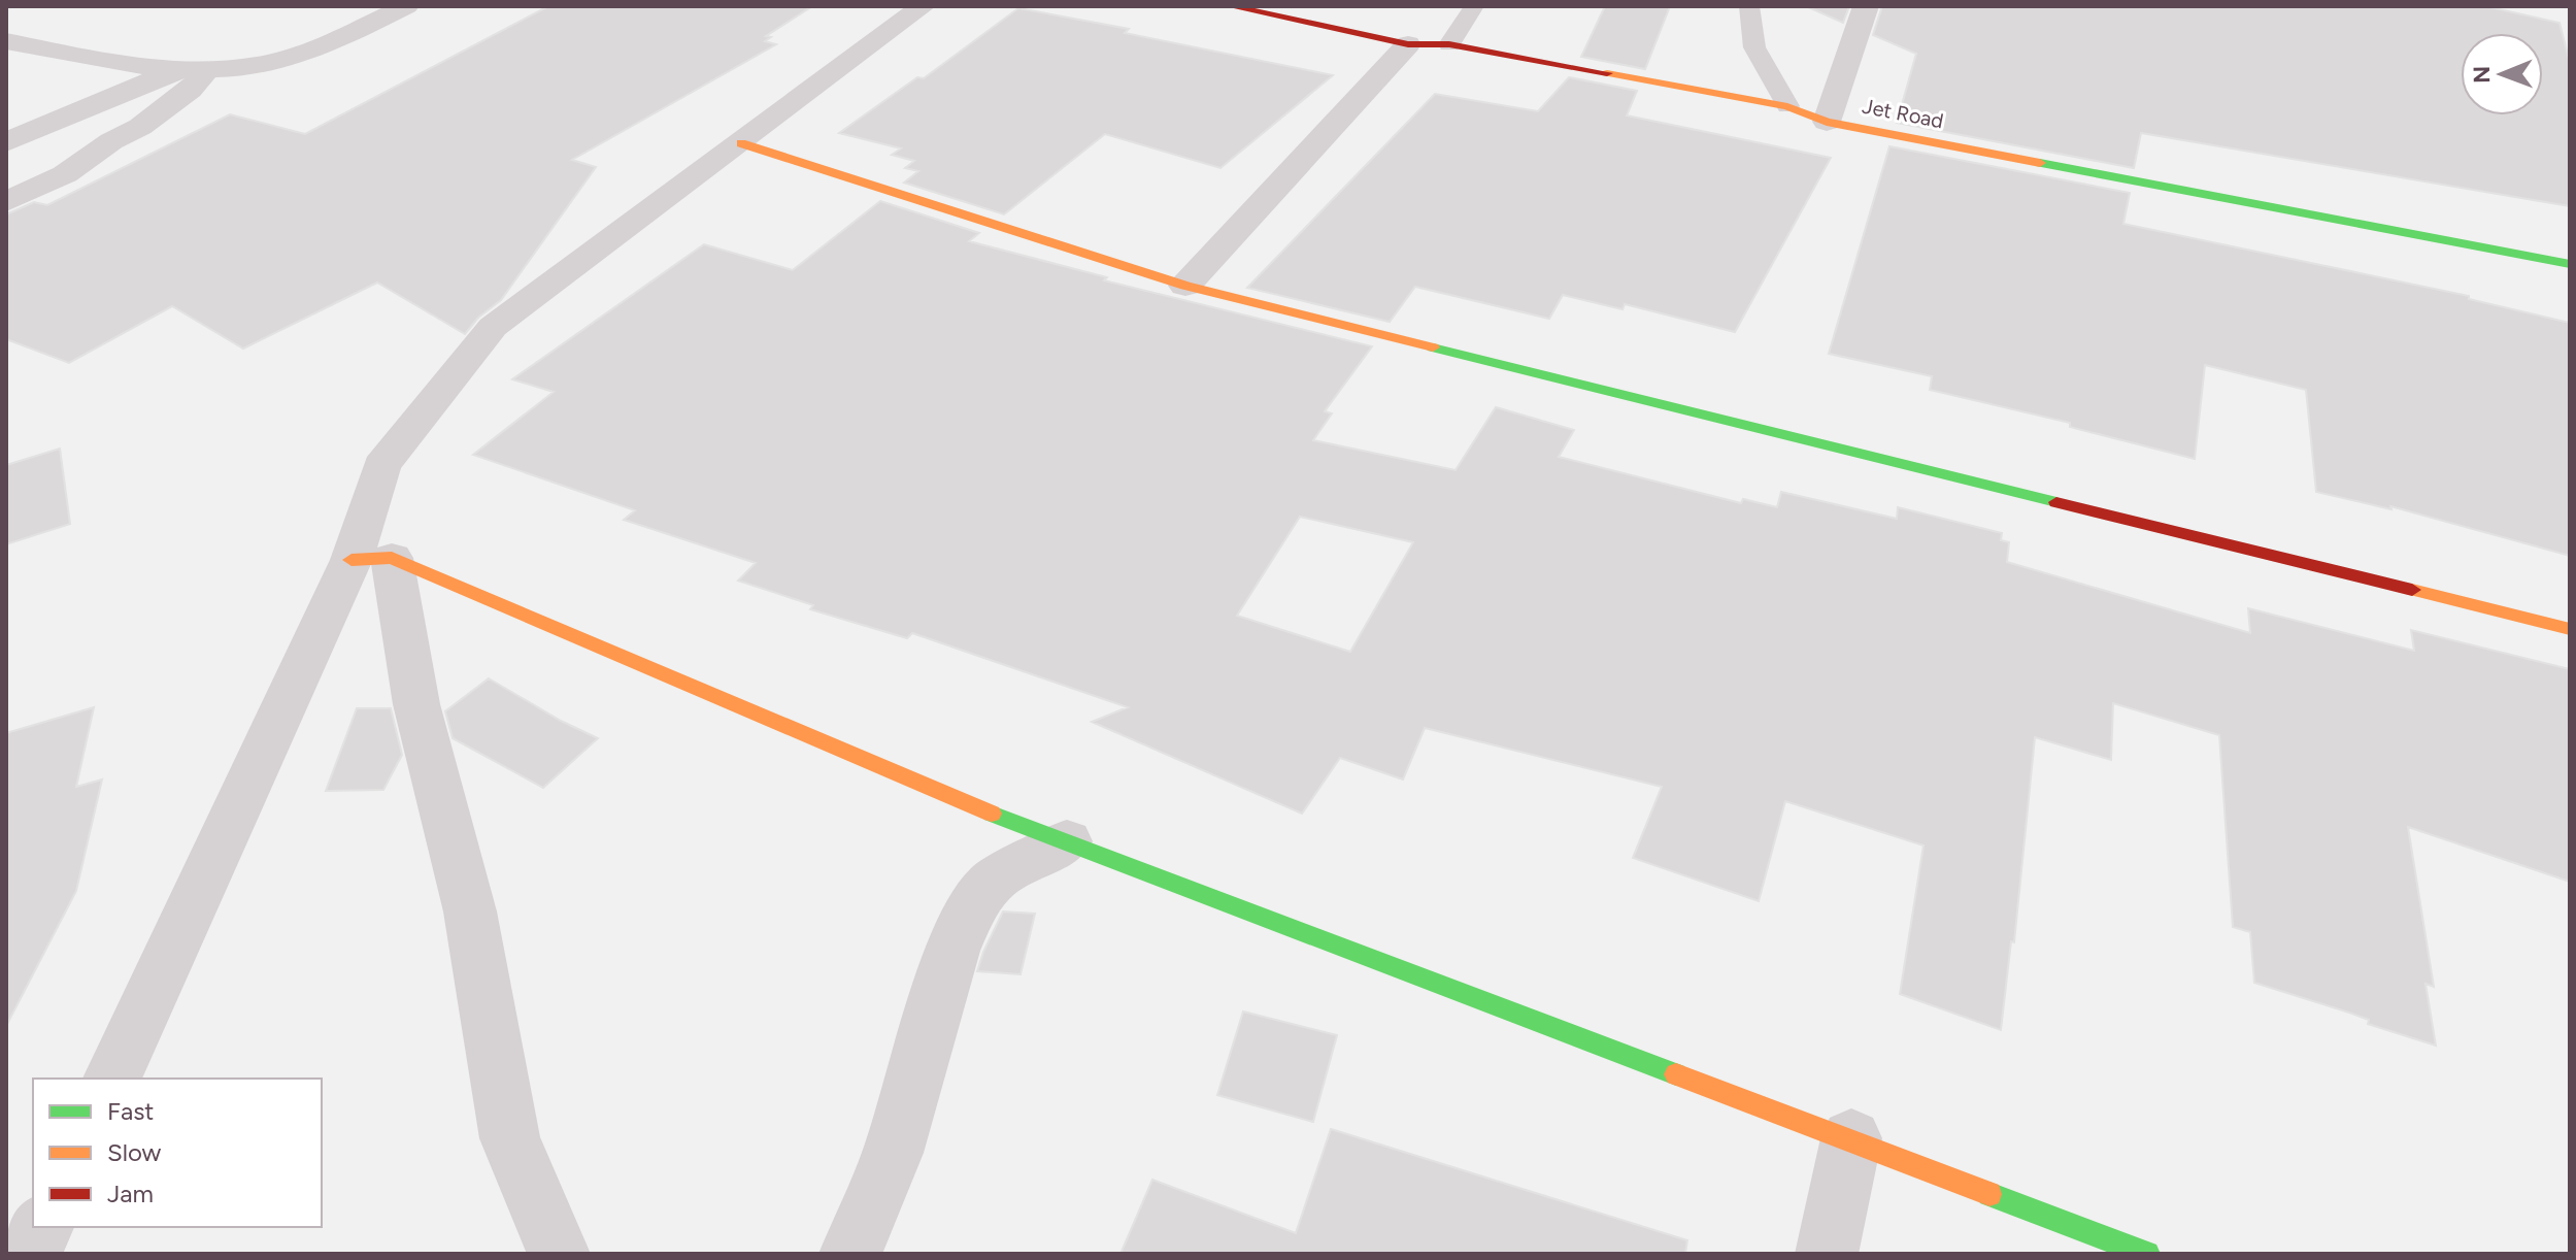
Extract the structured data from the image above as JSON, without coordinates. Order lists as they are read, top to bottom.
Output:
{
  "streets": {
    "street": ["Jet Road"]
  },
  "legend": ["Fast", "Slow", "Jam"],
  "north": "left"
}
